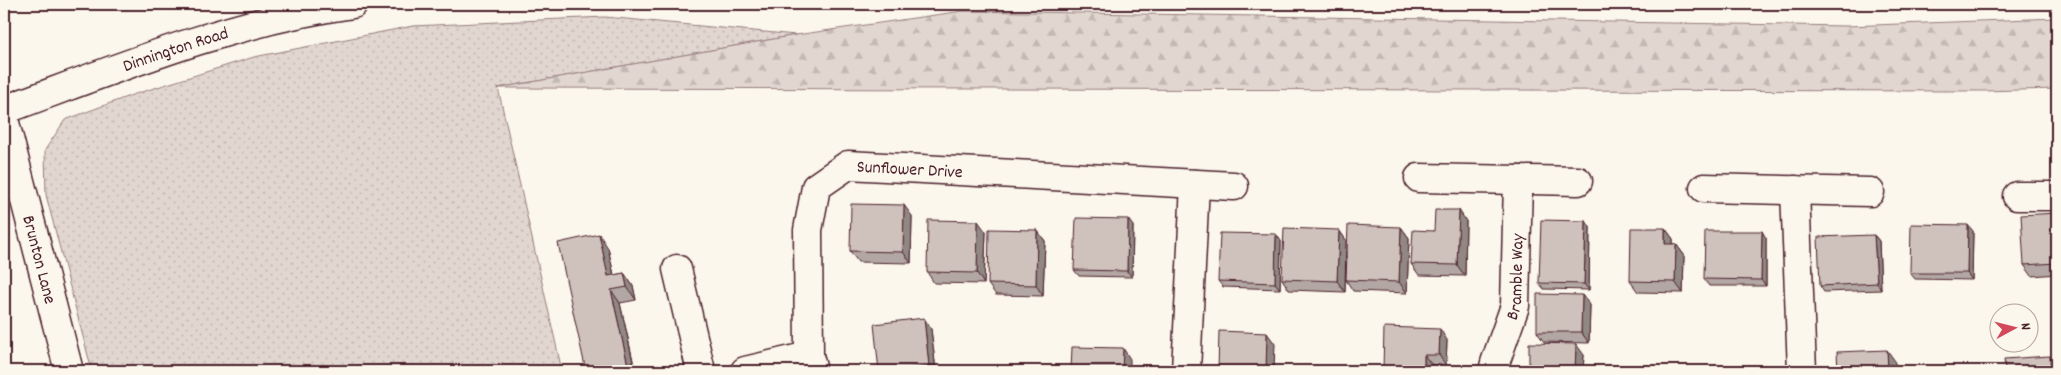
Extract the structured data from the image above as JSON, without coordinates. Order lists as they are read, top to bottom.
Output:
{
  "streets": {
    "street": [
      "Dinnington Road",
      "Sunflower Drive",
      "Brunton Lane",
      "Bramble Way"
    ]
  },
  "north": "right"
}
